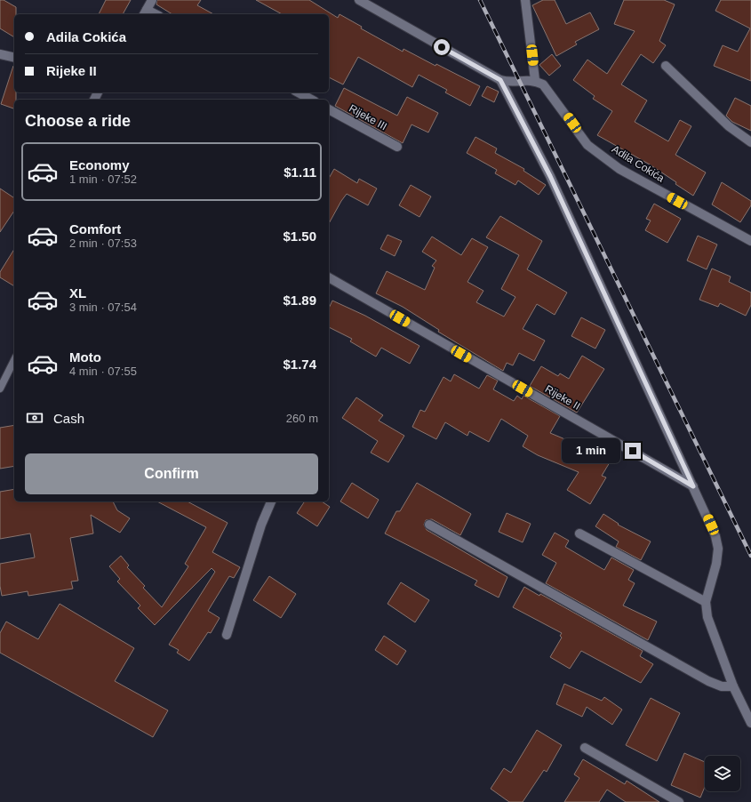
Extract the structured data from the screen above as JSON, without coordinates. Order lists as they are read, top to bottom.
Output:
{
  "streets": {
    "street": ["Rijeke III", "Adila Cokića", "Rijeke II"]
  },
  "page": {
    "banner": ["Adila Cokića", "Rijeke II"],
    "heading": "Choose a ride",
    "list": [
      {
        "name": "Economy",
        "note": "1 min · 07:52",
        "value": "$1.11"
      },
      {
        "name": "Comfort",
        "note": "2 min · 07:53",
        "value": "$1.50"
      },
      {
        "name": "XL",
        "note": "3 min · 07:54",
        "value": "$1.89"
      },
      {
        "name": "Moto",
        "note": "4 min · 07:55",
        "value": "$1.74"
      }
    ],
    "pay": ["Cash", "260 m"],
    "bubble": "1 min",
    "buttons": "Confirm"
  }
}
